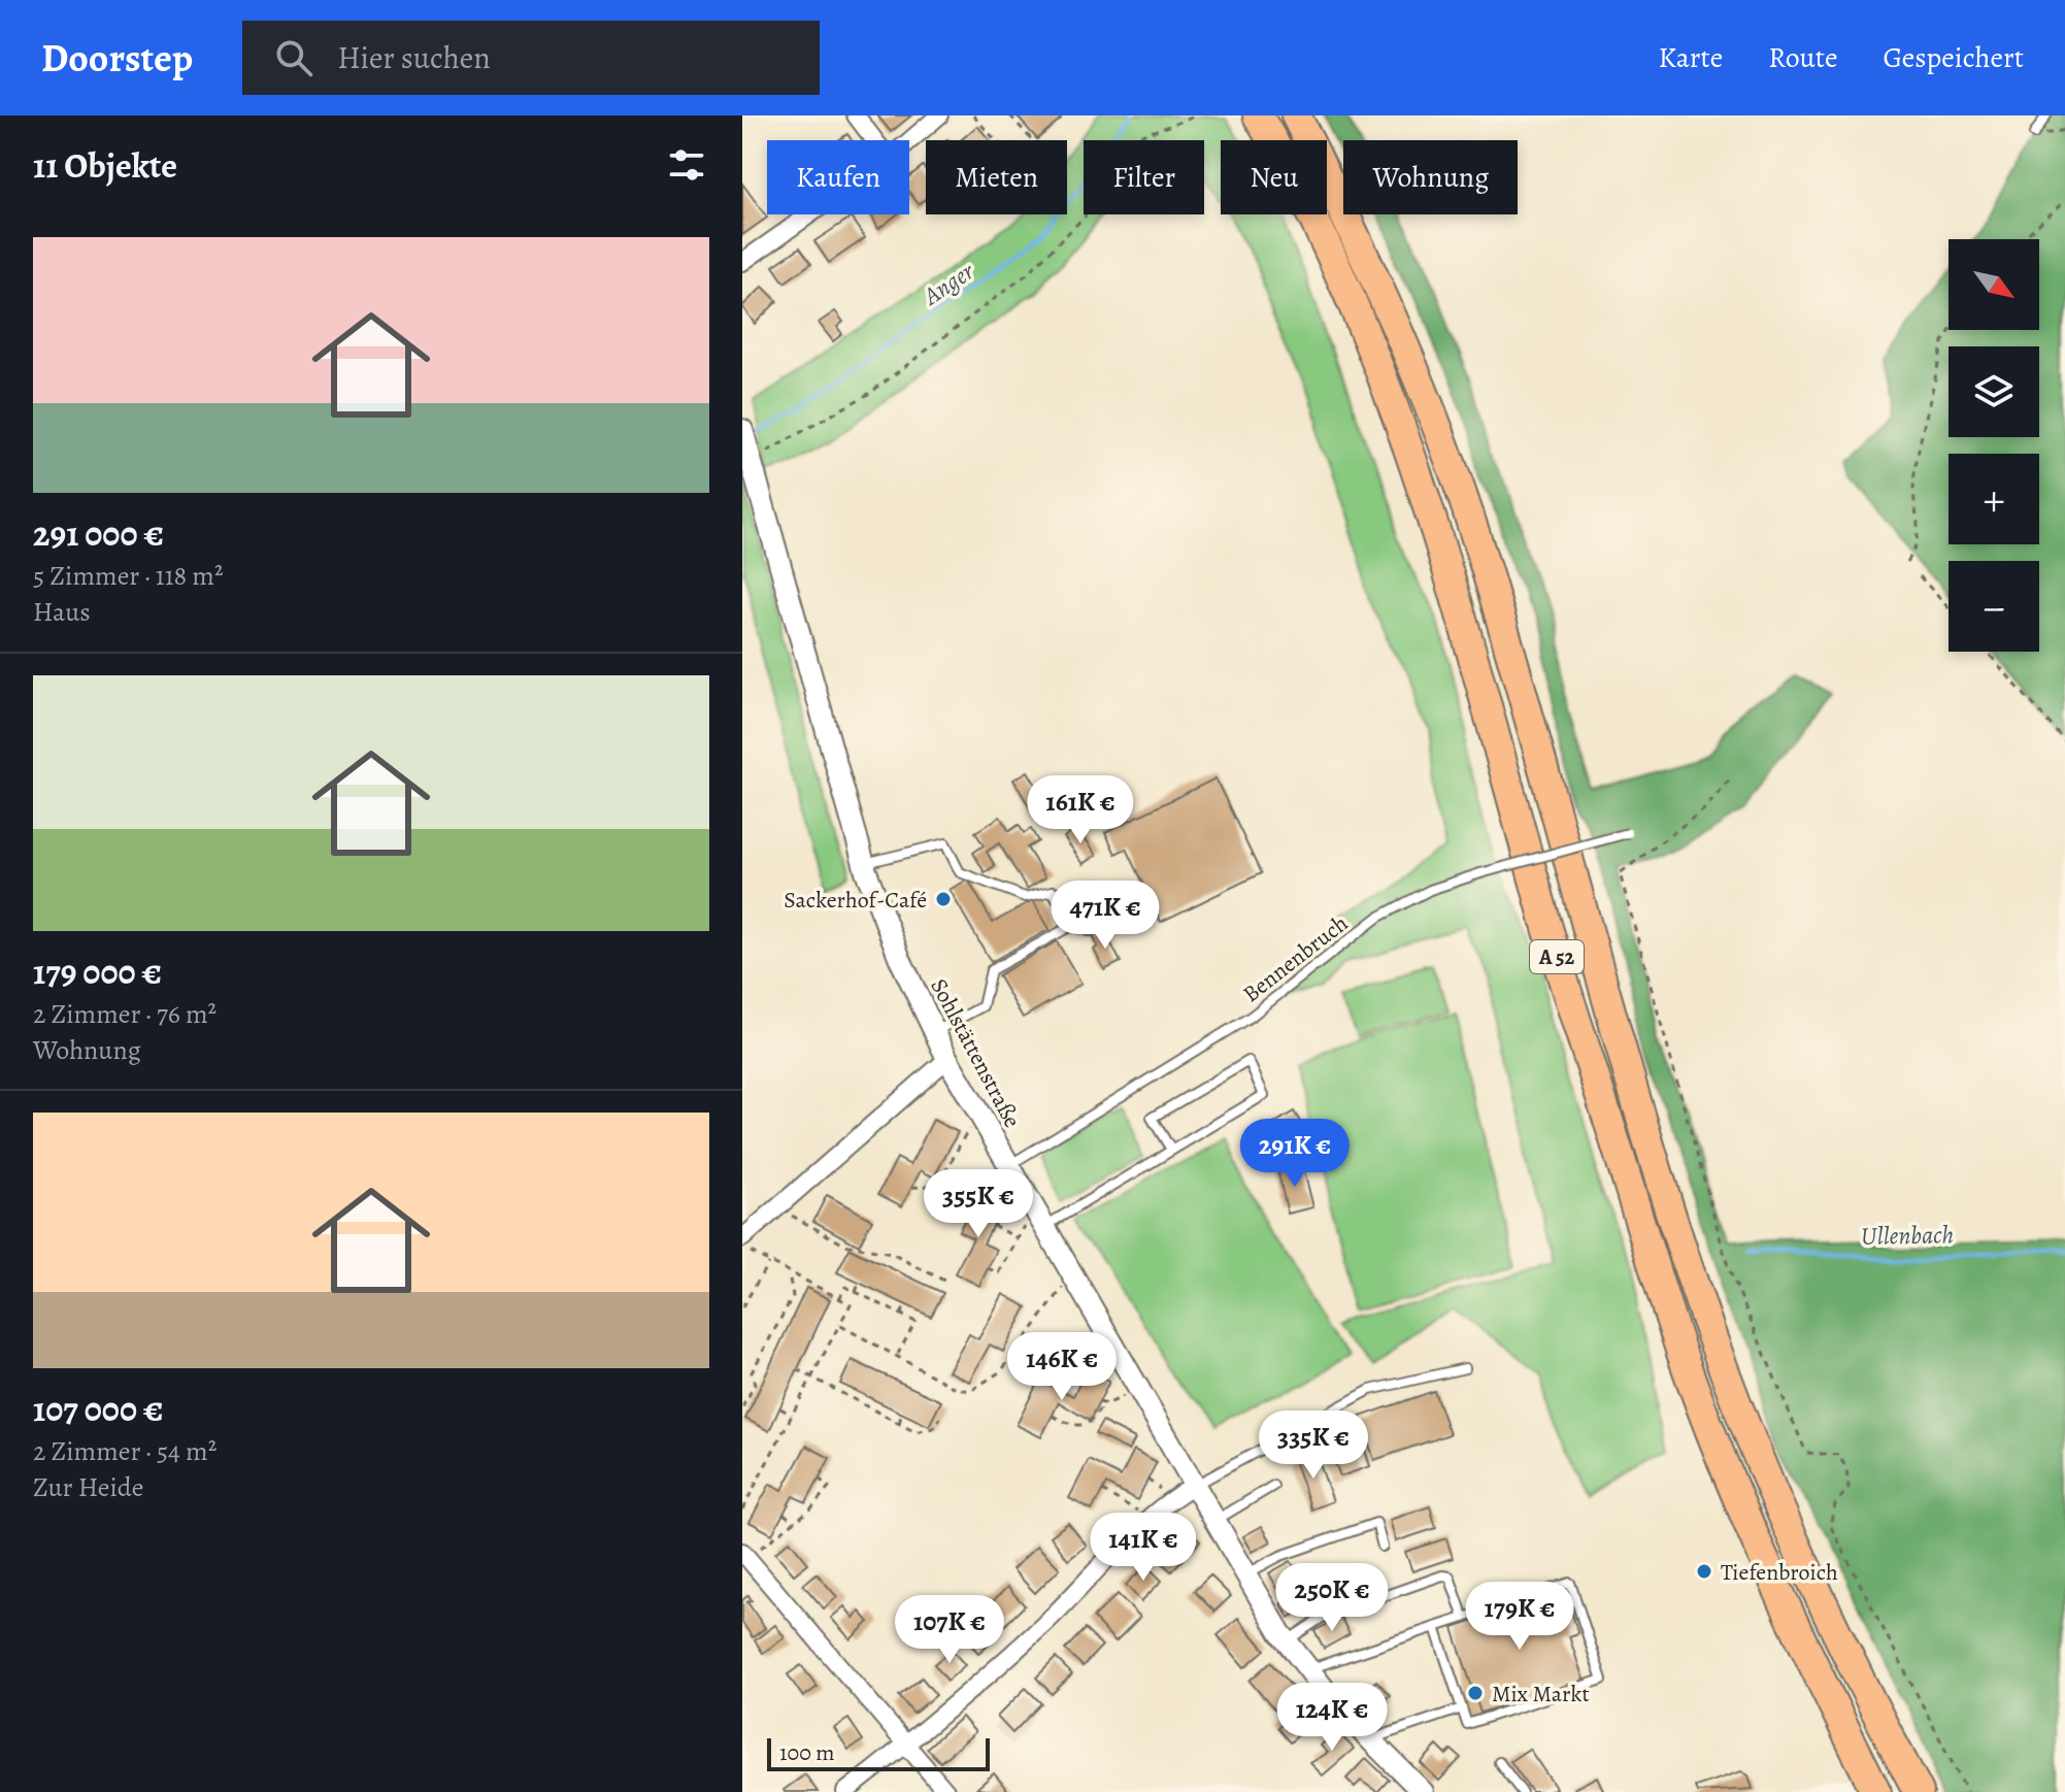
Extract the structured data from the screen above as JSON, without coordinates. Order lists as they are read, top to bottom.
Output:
{
  "streets": {
    "highway": ["A 52"],
    "street": ["Sohlstättenstraße"],
    "lane": ["Bennenbruch"]
  },
  "crossings": [
    ["Bennenbruch", "Sohlstättenstraße"]
  ],
  "water": ["Anger", "Ullenbach"],
  "places": ["Sackerhof-Café", "Tiefenbroich", "Mix Markt"],
  "scale_bar": "100 m",
  "north": "bottom right",
  "page": {
    "header": "Doorstep",
    "search": "Hier suchen",
    "nav": ["Karte", "Route", "Gespeichert"],
    "heading": "11 Objekte",
    "chip": [
      "Kaufen",
      "Mieten",
      "Filter",
      "Neu",
      "Wohnung"
    ],
    "list": [
      {
        "name": "291 000 €",
        "note": "5 Zimmer · 118 m² · Haus"
      },
      {
        "name": "179 000 €",
        "note": "2 Zimmer · 76 m² · Wohnung"
      },
      {
        "name": "107 000 €",
        "note": "2 Zimmer · 54 m² · Zur Heide"
      }
    ],
    "map_buttons": ["+", "−"],
    "price": [
      "161K €",
      "471K €",
      "291K €",
      "355K €",
      "146K €",
      "335K €",
      "141K €",
      "250K €",
      "179K €",
      "107K €",
      "124K €"
    ],
    "scale": "100 m"
  }
}
